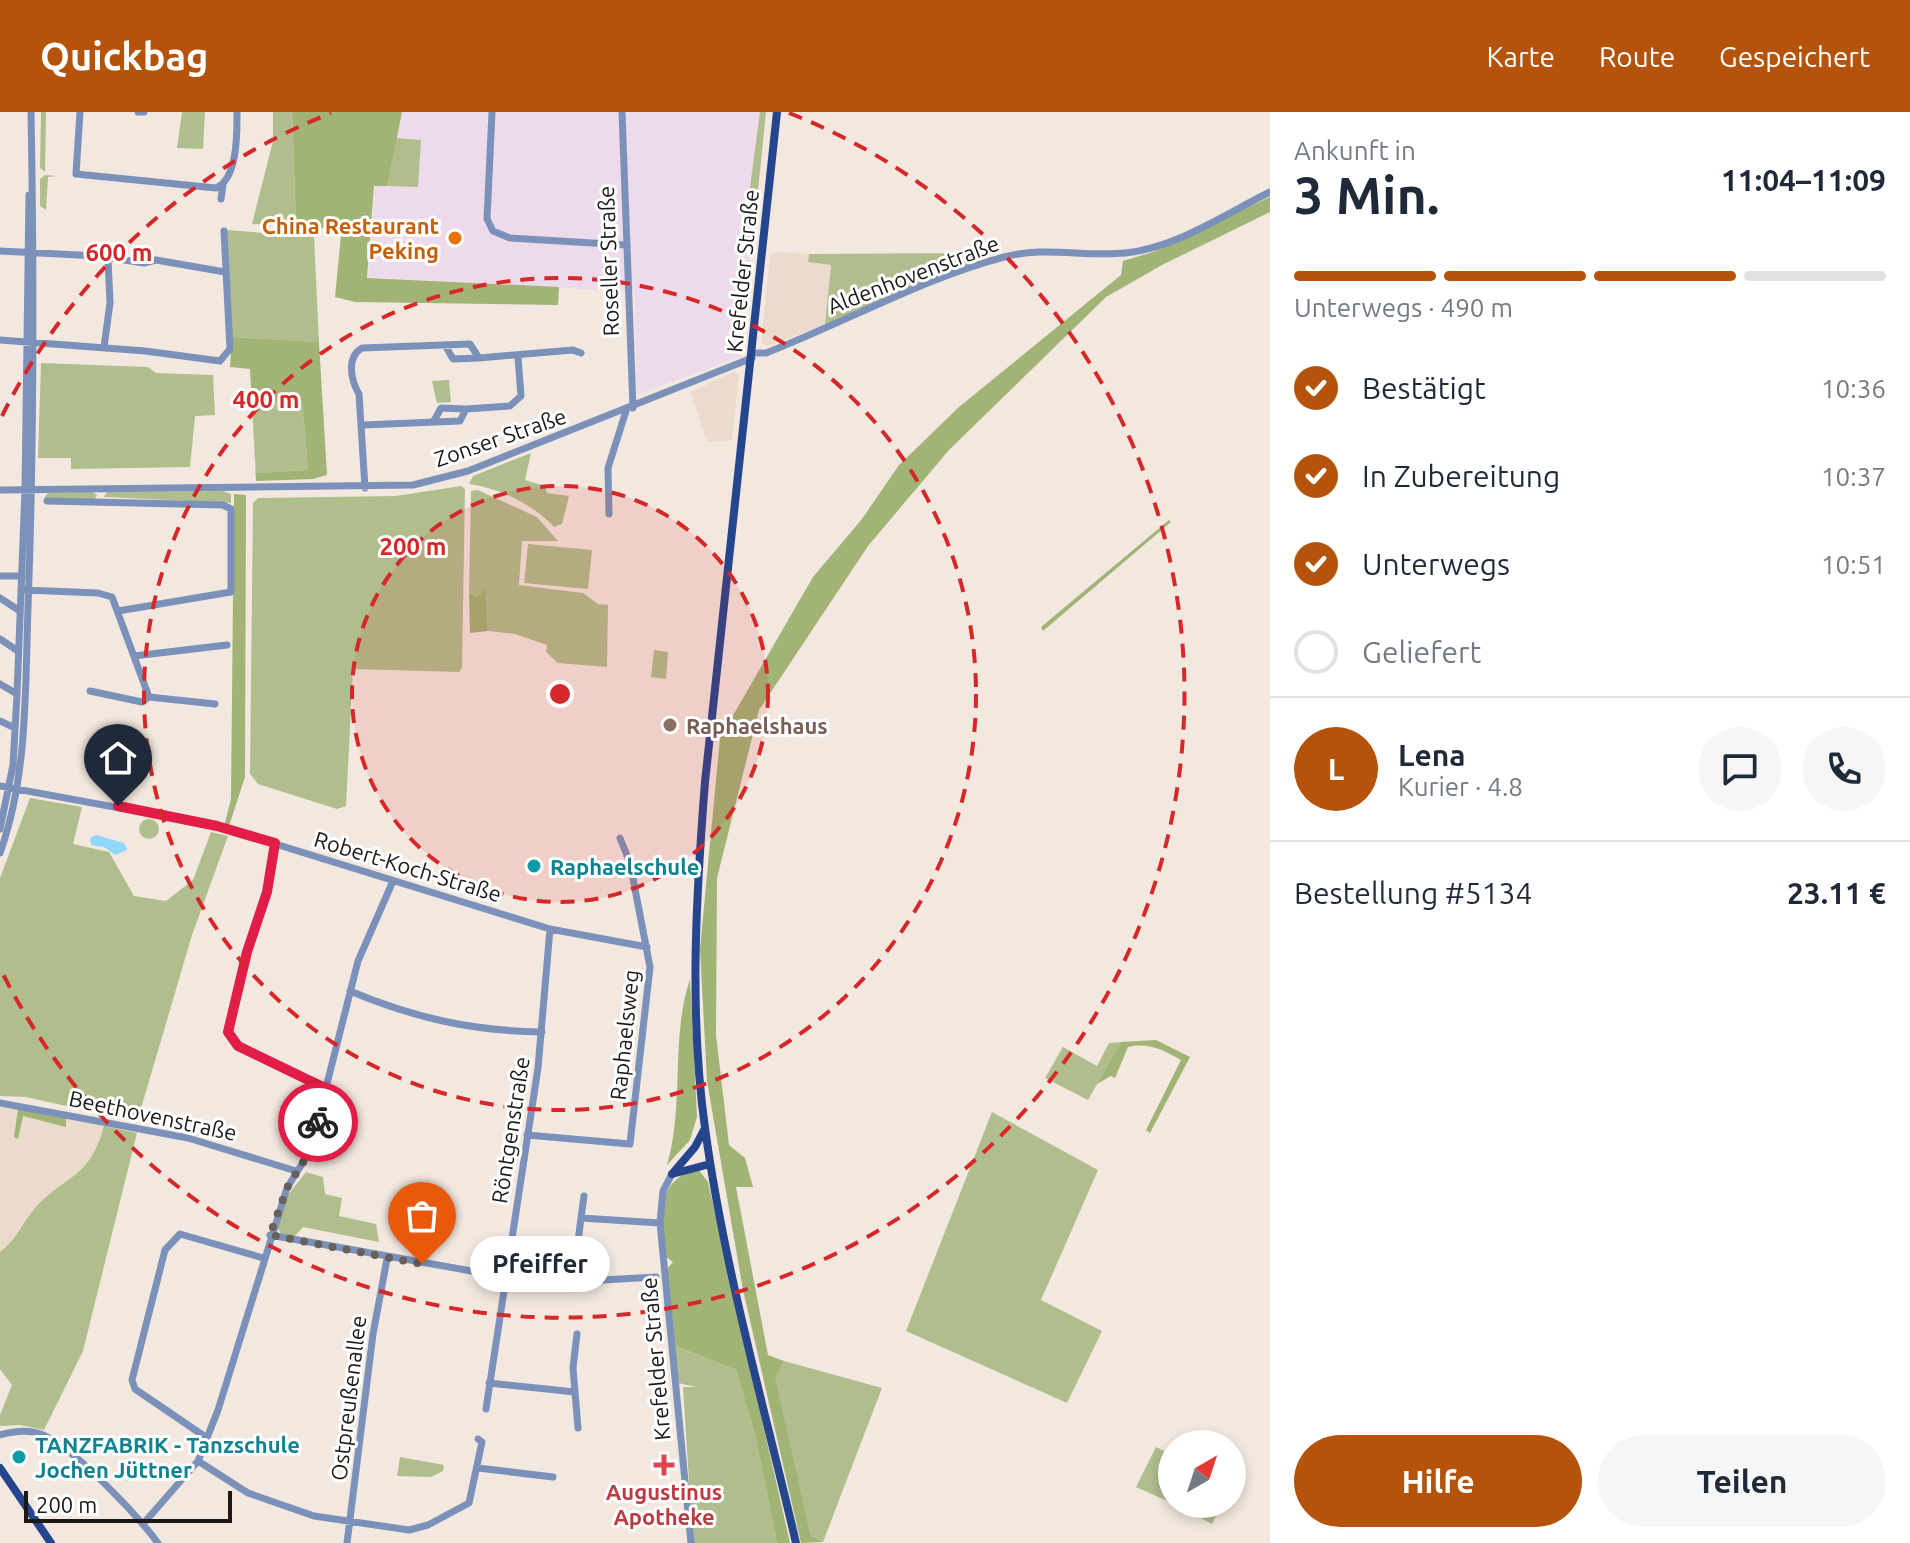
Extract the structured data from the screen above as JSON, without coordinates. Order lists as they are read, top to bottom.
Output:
{
  "streets": {
    "main road": ["Krefelder Straße"],
    "street": [
      "Roseller Straße",
      "Aldenhovenstraße",
      "Zonser Straße",
      "Robert-Koch-Straße",
      "Raphaelsweg",
      "Beethovenstraße",
      "Röntgenstraße",
      "Ostpreußenallee"
    ]
  },
  "crossings": [
    ["Roseller Straße", "Zonser Straße"],
    ["Krefelder Straße", "Aldenhovenstraße"],
    ["Krefelder Straße", "Zonser Straße"],
    ["Aldenhovenstraße", "Zonser Straße"],
    ["Robert-Koch-Straße", "Raphaelsweg"],
    ["Robert-Koch-Straße", "Röntgenstraße"],
    ["Raphaelsweg", "Röntgenstraße"]
  ],
  "places": {
    "other": [
      "China Restaurant Peking",
      "Raphaelshaus",
      "Raphaelschule",
      "Pfeiffer",
      "TANZFABRIK - Tanzschule Jochen Jüttner"
    ],
    "health": ["Augustinus Apotheke"]
  },
  "scale_bar": "200 m",
  "north": "top right",
  "page": {
    "header": "Quickbag",
    "nav": ["Karte", "Route", "Gespeichert"],
    "heading": ["3 Min.", "Ankunft in", "11:04–11:09"],
    "panel": [
      "Lena",
      "Kurier · 4.8",
      "Bestellung #5134",
      "23.11 €"
    ],
    "bar": "Unterwegs · 490 m",
    "list": [
      ["Bestätigt", "10:36"],
      ["In Zubereitung", "10:37"],
      ["Unterwegs", "10:51"],
      "Geliefert"
    ],
    "round": "L",
    "bubble": "Pfeiffer",
    "buttons": ["Hilfe", "Teilen"],
    "scale": "200 m"
  },
  "rings": ["600 m", "400 m", "200 m"]
}
